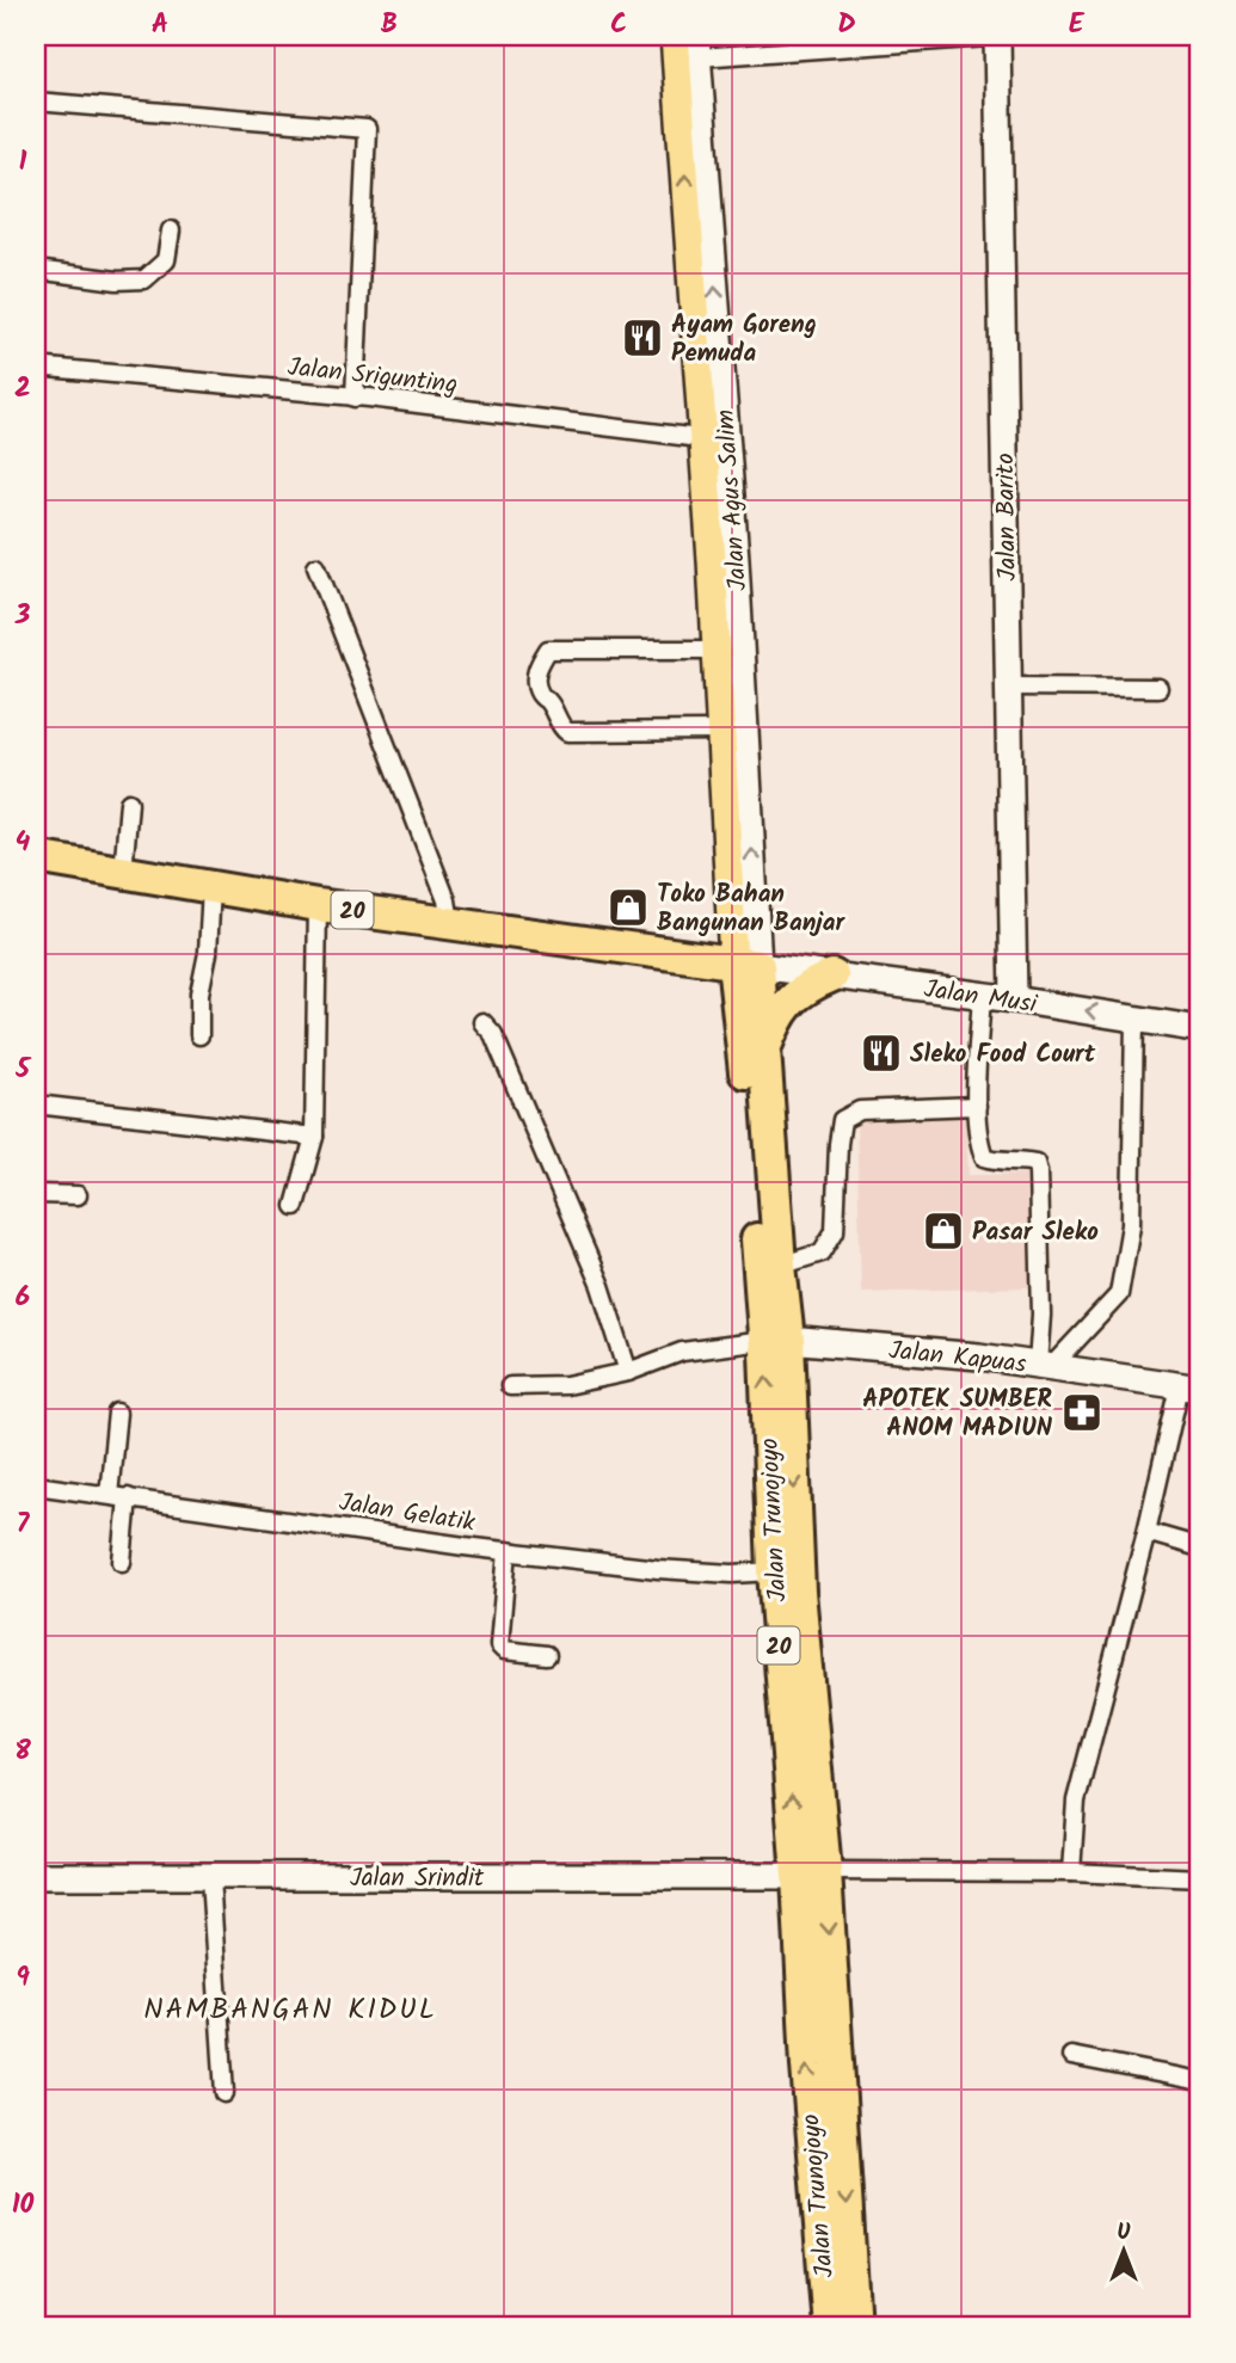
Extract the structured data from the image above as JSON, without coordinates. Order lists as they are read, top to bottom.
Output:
{
  "streets": {
    "highway": ["20", "Jalan Trunojoyo"],
    "street": [
      "Jalan Srigunting",
      "Jalan Agus Salim",
      "Jalan Barito",
      "Jalan Musi",
      "Jalan Kapuas",
      "Jalan Gelatik",
      "Jalan Srindit"
    ]
  },
  "crossings": [
    ["Jalan Agus Salim", "20"],
    ["Jalan Agus Salim", "Jalan Musi"],
    ["Jalan Agus Salim", "Jalan Trunojoyo"],
    ["Jalan Barito", "Jalan Musi"],
    ["20", "Jalan Musi"],
    ["20", "Jalan Trunojoyo"],
    ["Jalan Musi", "Jalan Trunojoyo"],
    ["Jalan Kapuas", "Jalan Trunojoyo"],
    ["Jalan Gelatik", "Jalan Trunojoyo"],
    ["Jalan Trunojoyo", "Jalan Srindit"]
  ],
  "one_way": ["Jalan Agus Salim"],
  "districts": ["NAMBANGAN KIDUL"],
  "places": {
    "restaurant": ["Ayam Goreng Pemuda", "Sleko Food Court"],
    "shop": ["Toko Bahan Bangunan Banjar", "Pasar Sleko"],
    "pharmacy": ["APOTEK SUMBER ANOM MADIUN"]
  },
  "north": "top",
  "grid": {
    "columns": [
      "A",
      "B",
      "C",
      "D",
      "E"
    ],
    "rows": [
      "1",
      "2",
      "3",
      "4",
      "5",
      "6",
      "7",
      "8",
      "9",
      "10"
    ]
  }
}
